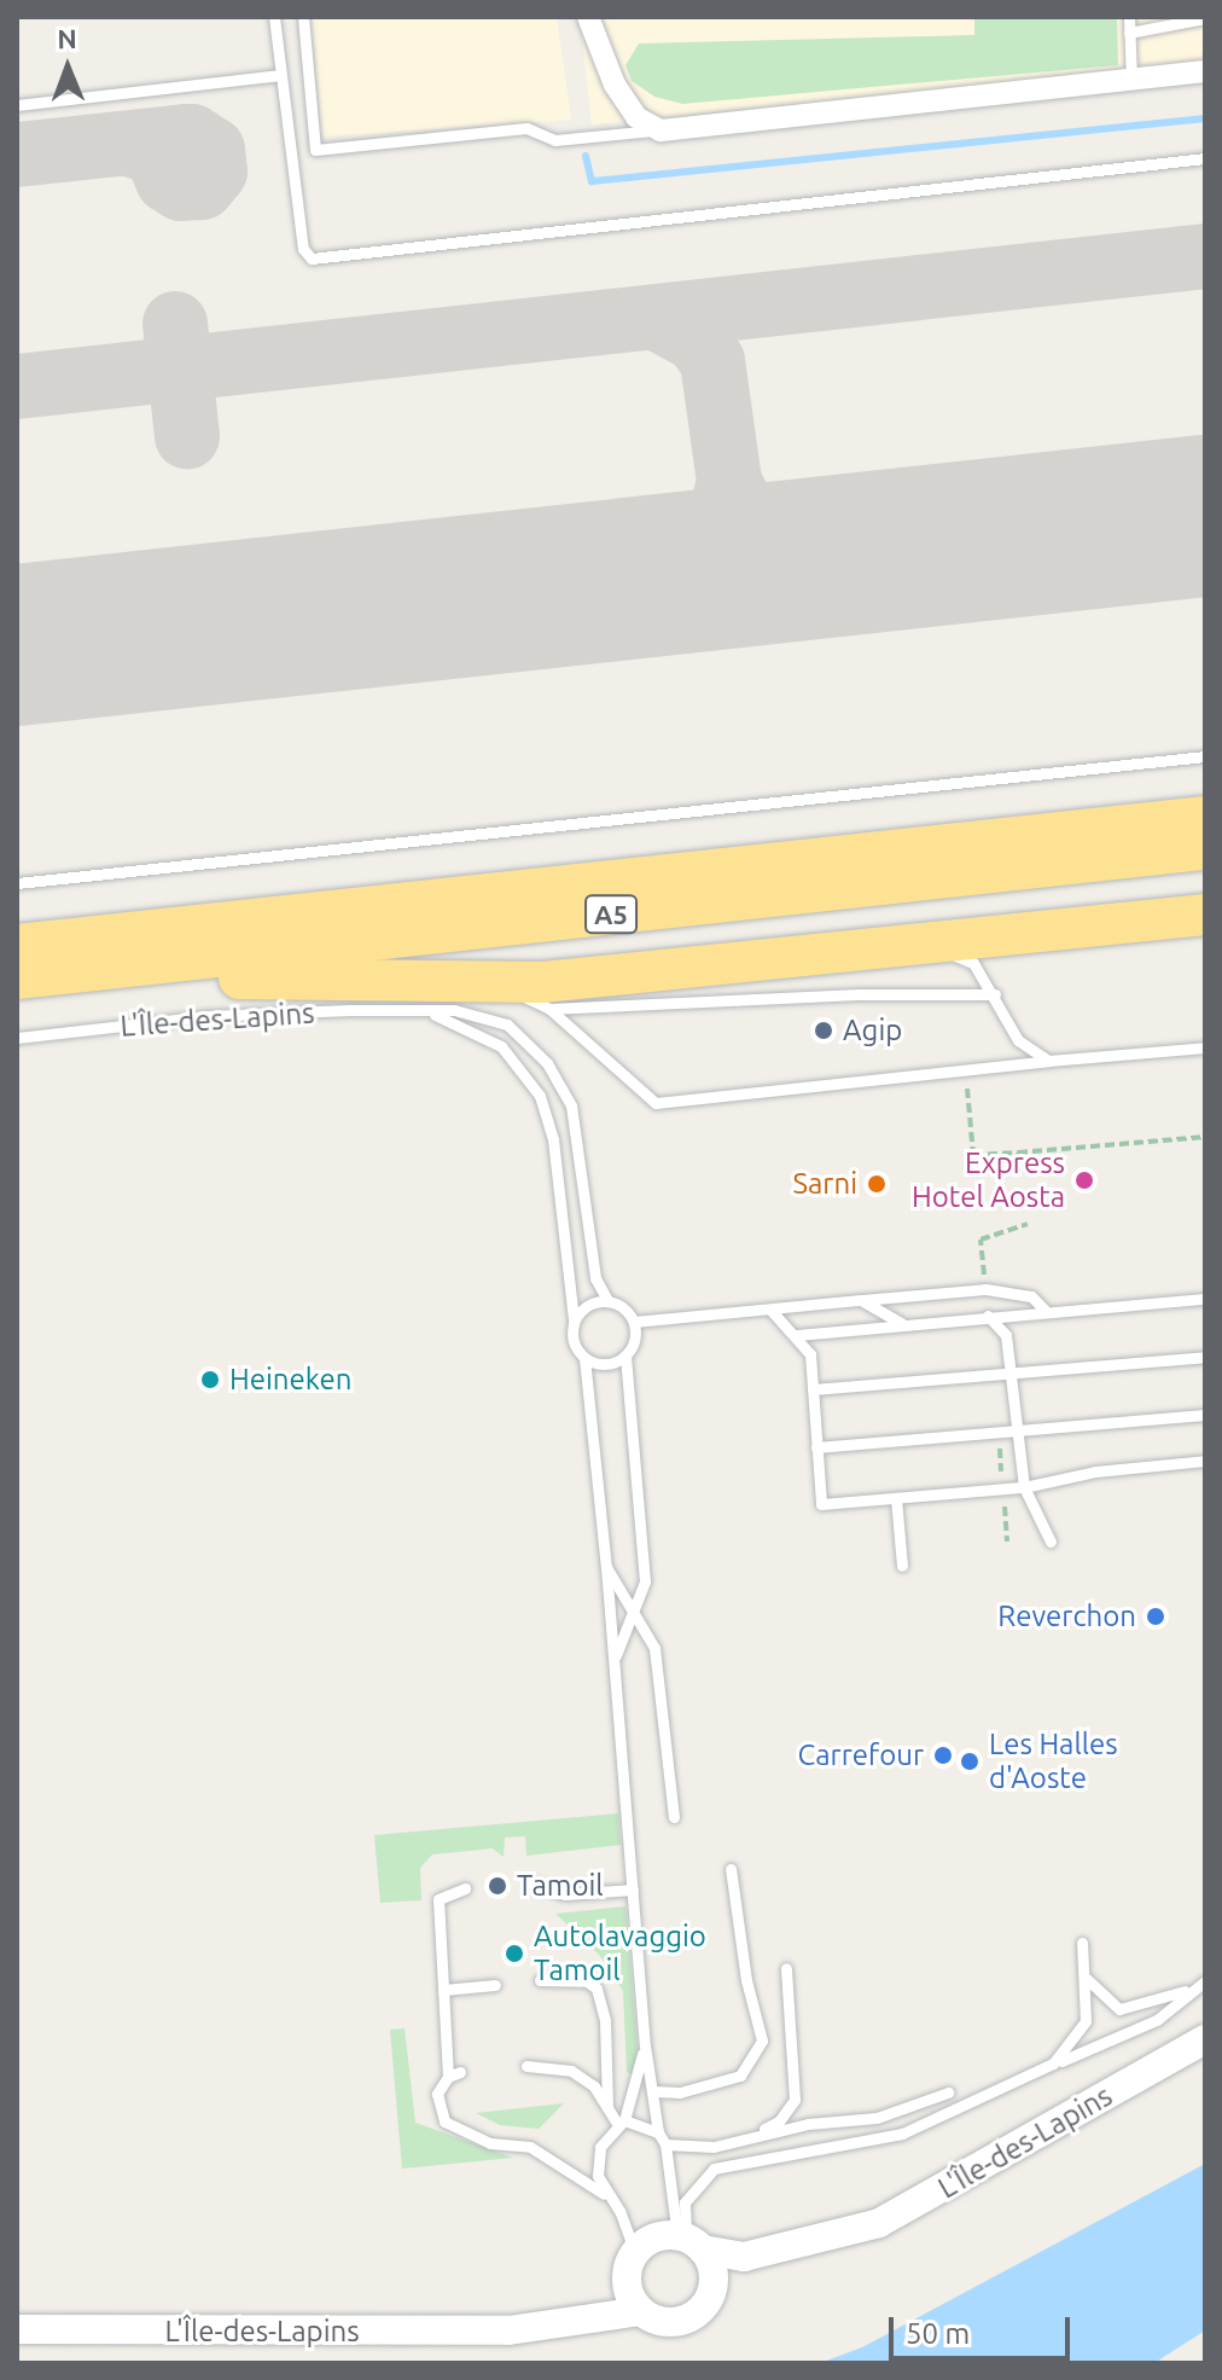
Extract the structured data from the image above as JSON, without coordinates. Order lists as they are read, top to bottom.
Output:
{
  "streets": {
    "highway": ["A5"],
    "street": ["L'Île-des-Lapins"]
  },
  "places": [
    "Agip",
    "Express Hotel Aosta",
    "Sarni",
    "Heineken",
    "Reverchon",
    "Carrefour",
    "Les Halles d'Aoste",
    "Tamoil",
    "Autolavaggio Tamoil"
  ],
  "scale_bar": "50 m",
  "north": "top"
}
